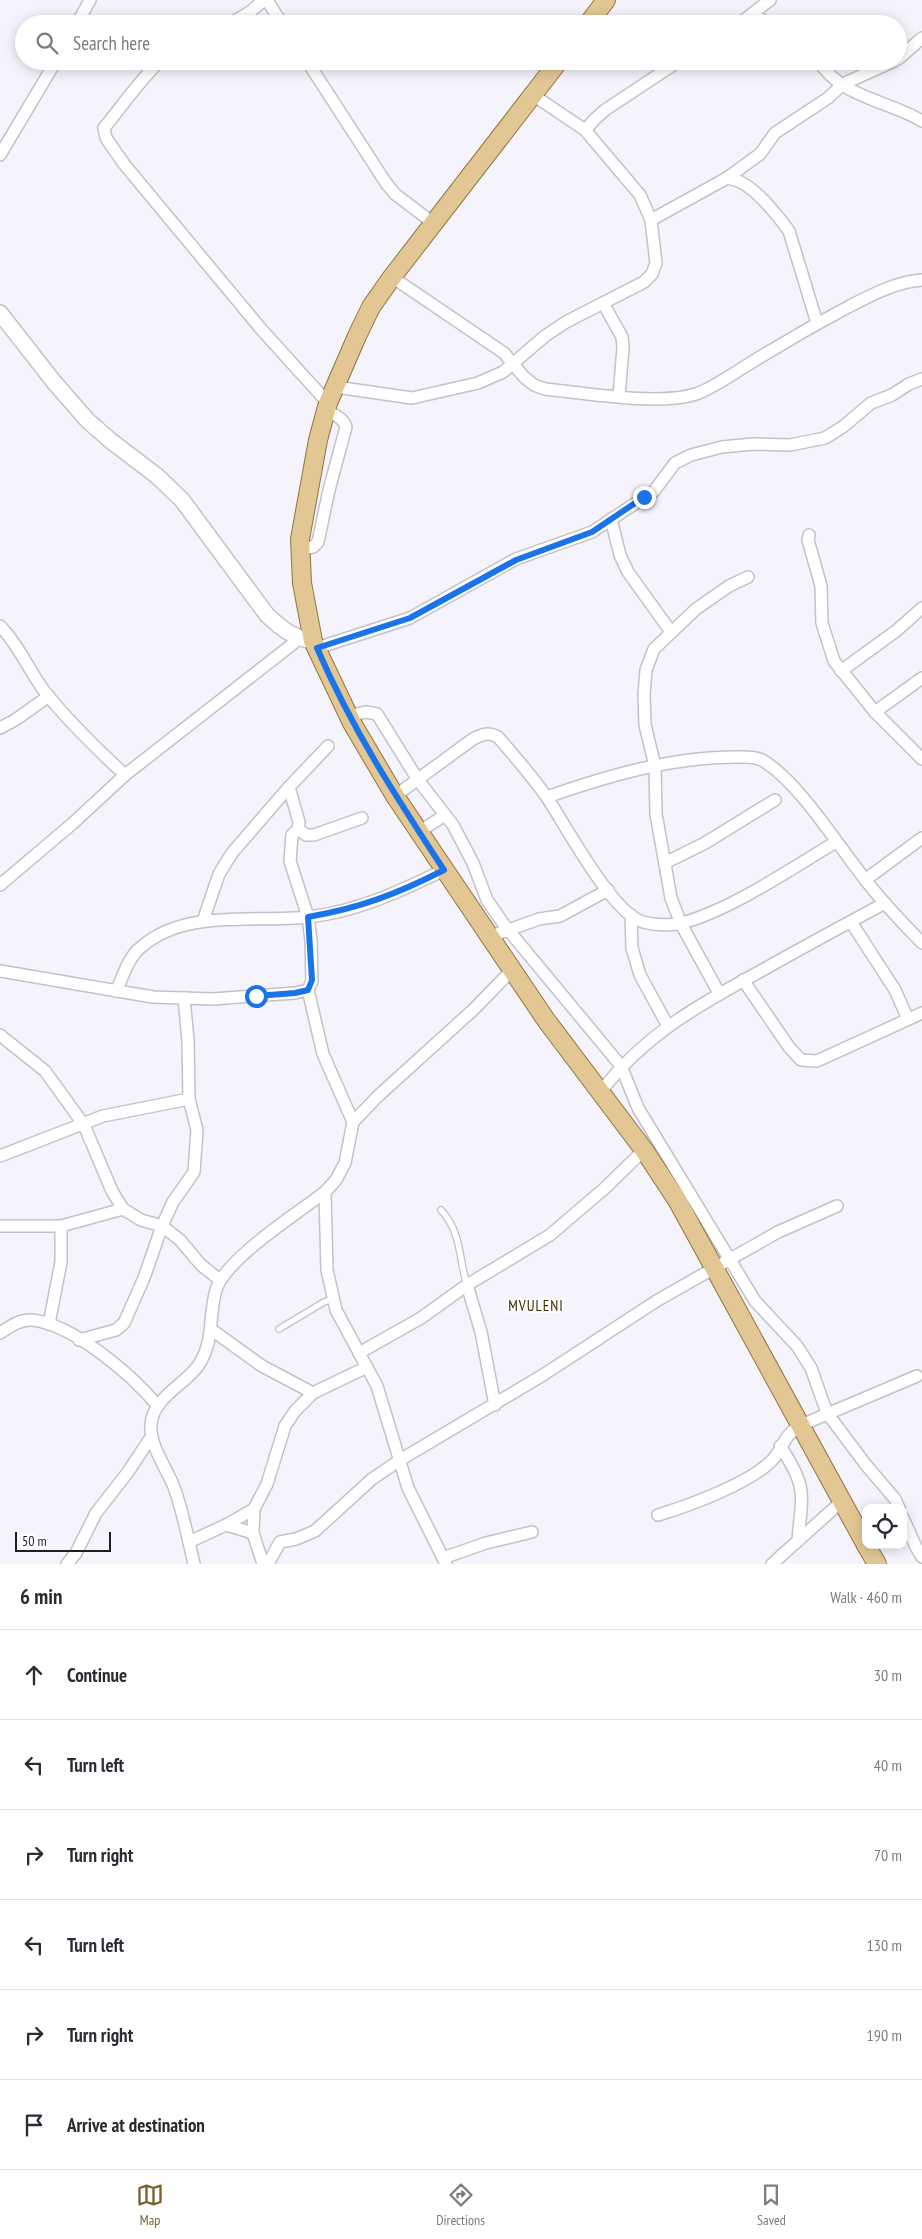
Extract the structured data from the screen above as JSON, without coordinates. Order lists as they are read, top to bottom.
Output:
{
  "districts": ["MVULENI"],
  "scale_bar": "50 m",
  "page": {
    "search": "Search here",
    "scale": "50 m",
    "heading": ["6 min", "Walk · 460 m"],
    "list": [
      ["Continue", "30 m"],
      ["Turn left", "40 m"],
      ["Turn right", "70 m"],
      ["Turn left", "130 m"],
      ["Turn right", "190 m"],
      "Arrive at destination"
    ],
    "nav": ["Map", "Directions", "Saved"]
  }
}
